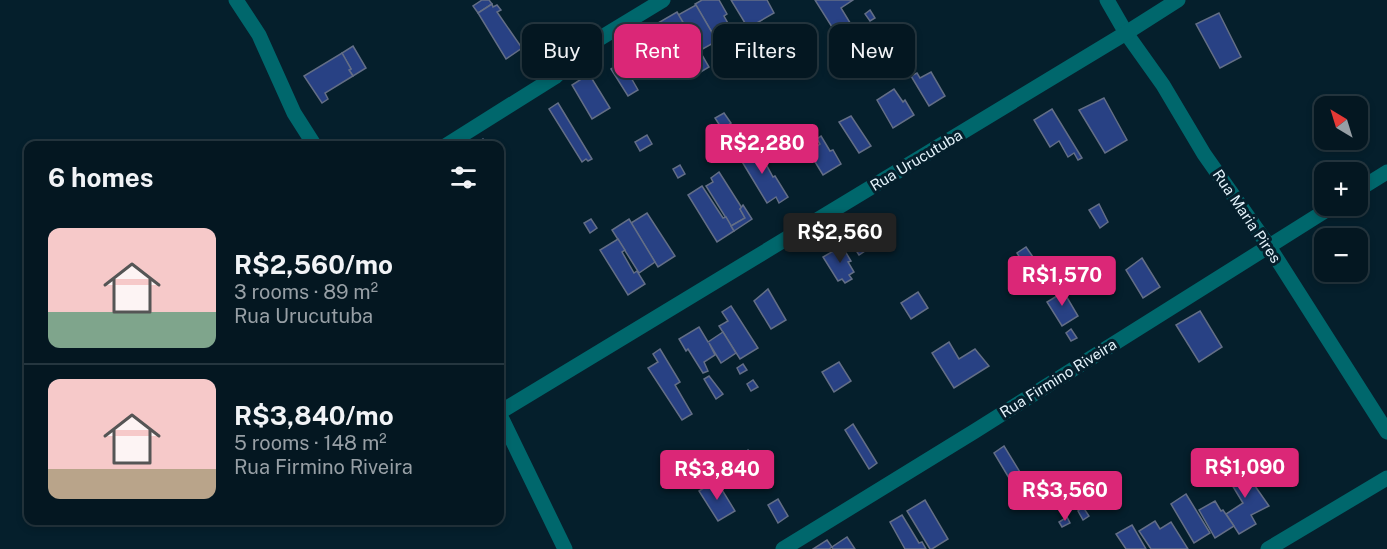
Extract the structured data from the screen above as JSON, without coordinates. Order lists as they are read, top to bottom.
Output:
{
  "streets": {
    "street": ["Rua Urucutuba", "Rua Maria Pires", "Rua Firmino Riveira"]
  },
  "crossings": [
    ["Rua Urucutuba", "Rua Maria Pires"],
    ["Rua Maria Pires", "Rua Firmino Riveira"]
  ],
  "north": "top left",
  "page": {
    "chip": [
      "Buy",
      "Rent",
      "Filters",
      "New"
    ],
    "map_buttons": ["+", "−"],
    "price": [
      "R$2,280",
      "R$2,560",
      "R$1,570",
      "R$1,090",
      "R$3,840",
      "R$3,560"
    ],
    "heading": "6 homes",
    "list": [
      {
        "name": "R$2,560/mo",
        "note": "3 rooms · 89 m² · Rua Urucutuba"
      },
      {
        "name": "R$3,840/mo",
        "note": "5 rooms · 148 m² · Rua Firmino Riveira"
      }
    ]
  }
}
